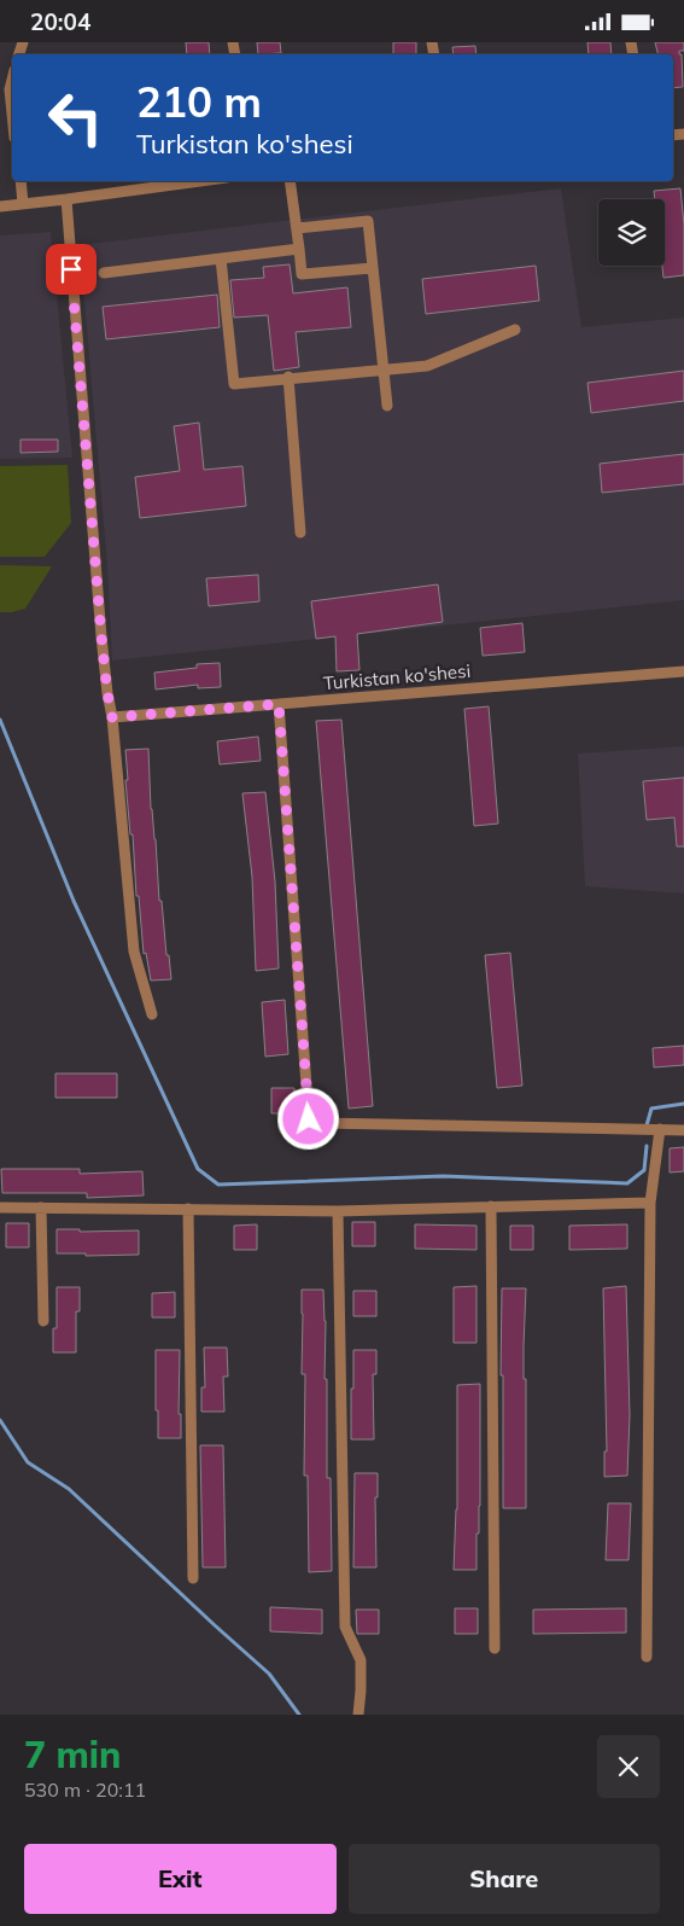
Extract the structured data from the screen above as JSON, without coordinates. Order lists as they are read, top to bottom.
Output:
{
  "streets": {
    "street": ["Turkistan ko'shesi"]
  },
  "page": {
    "status": "20:04",
    "turn": ["210 m", "Turkistan ko'shesi"],
    "heading": ["7 min", "530 m · 20:11"],
    "buttons": ["Exit", "Share"]
  }
}
